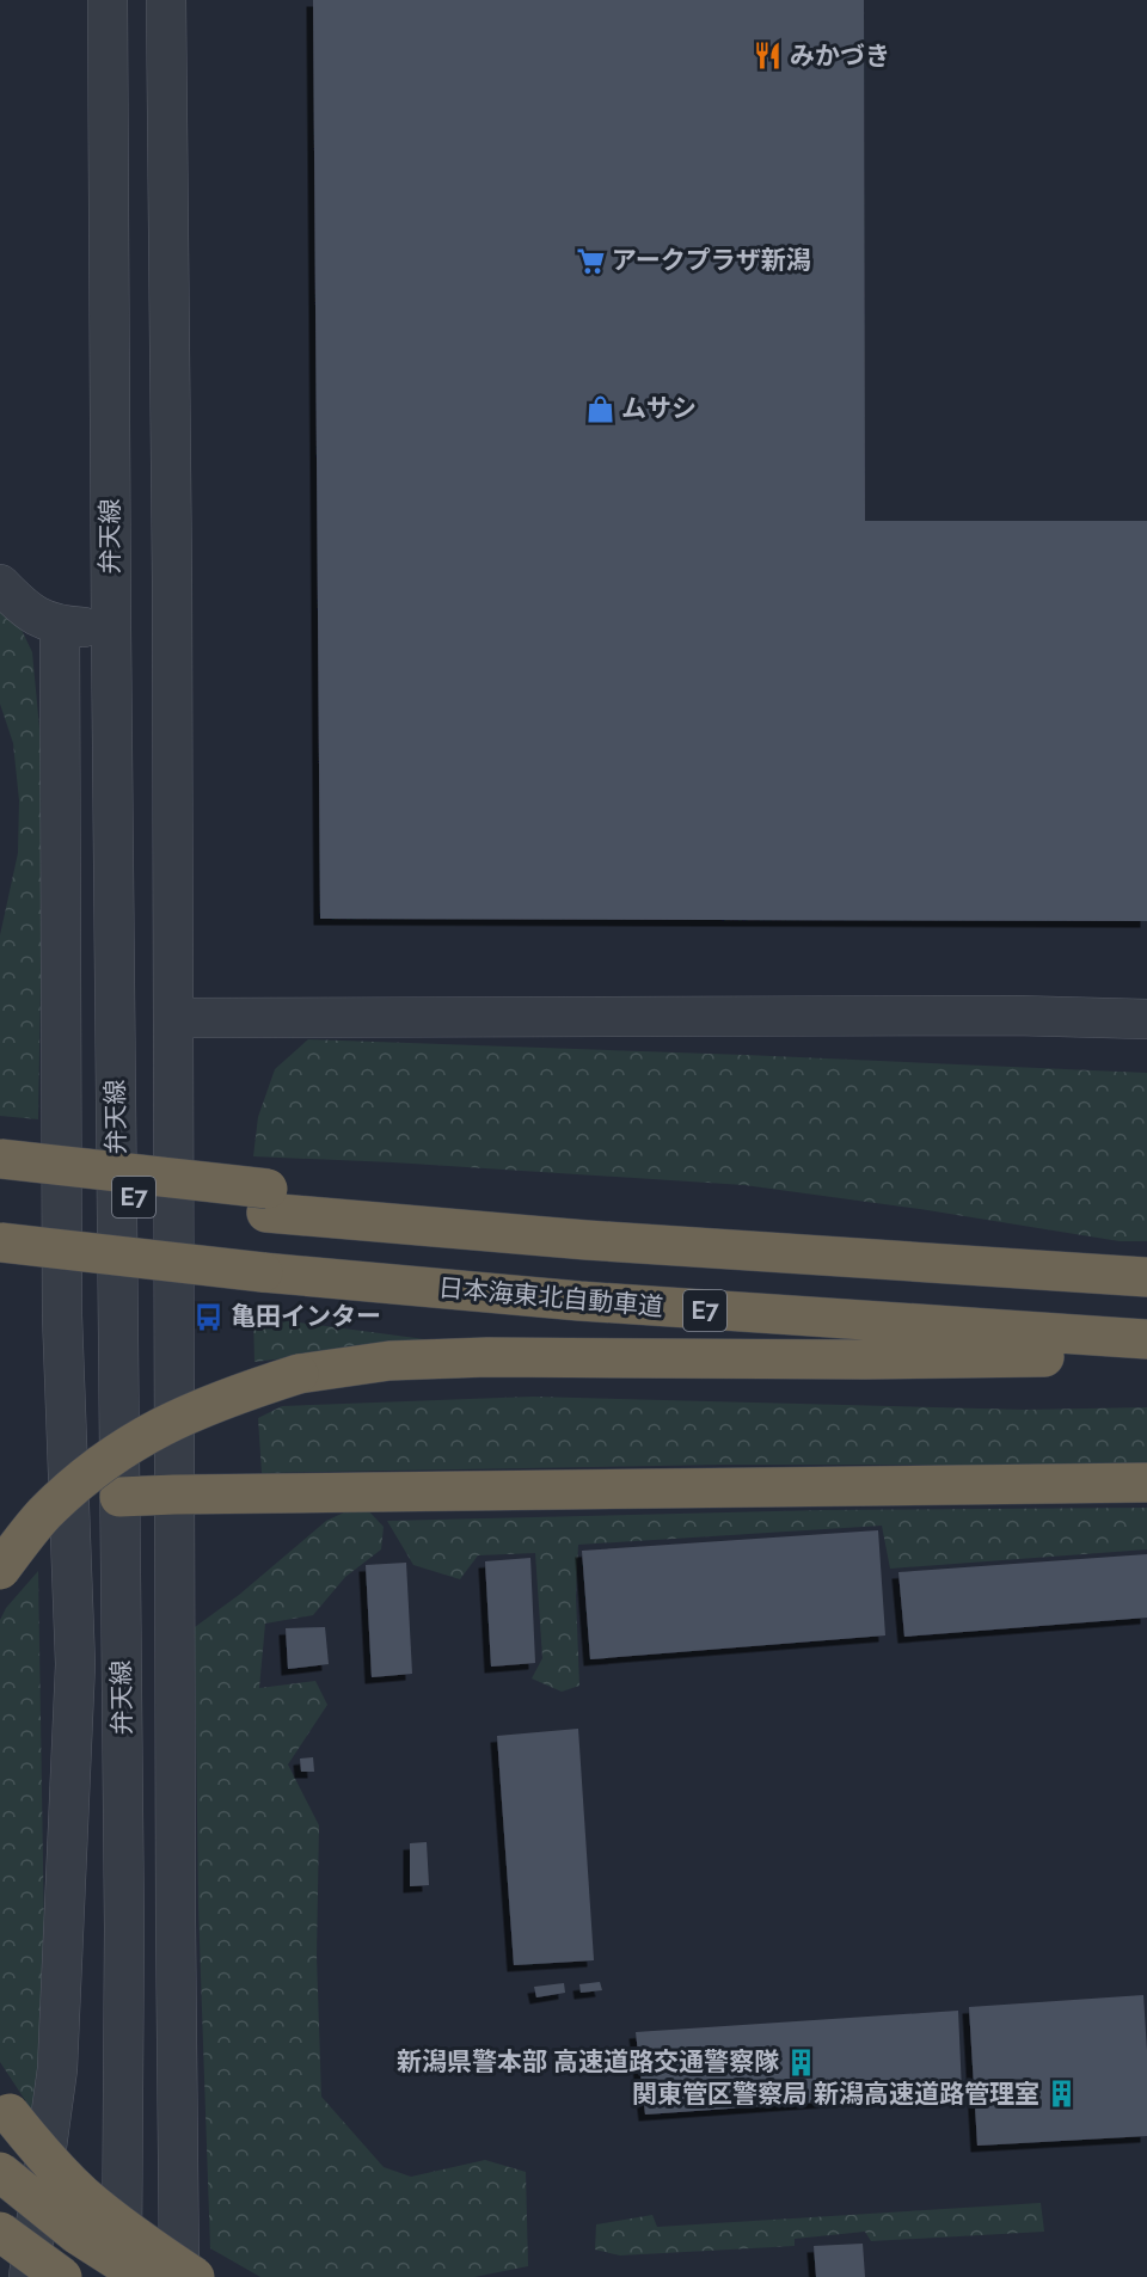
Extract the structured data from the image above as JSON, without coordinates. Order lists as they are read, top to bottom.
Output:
{
  "streets": {
    "highway": ["E7", "日本海東北自動車道"],
    "street": ["弁天線"]
  },
  "places": {
    "restaurant": ["みかづき"],
    "supermarket": ["アークプラザ新潟"],
    "shop": ["ムサシ"],
    "bus stop": ["亀田インター"],
    "building": ["新潟県警本部 高速道路交通警察隊", "関東管区警察局 新潟高速道路管理室"]
  }
}
